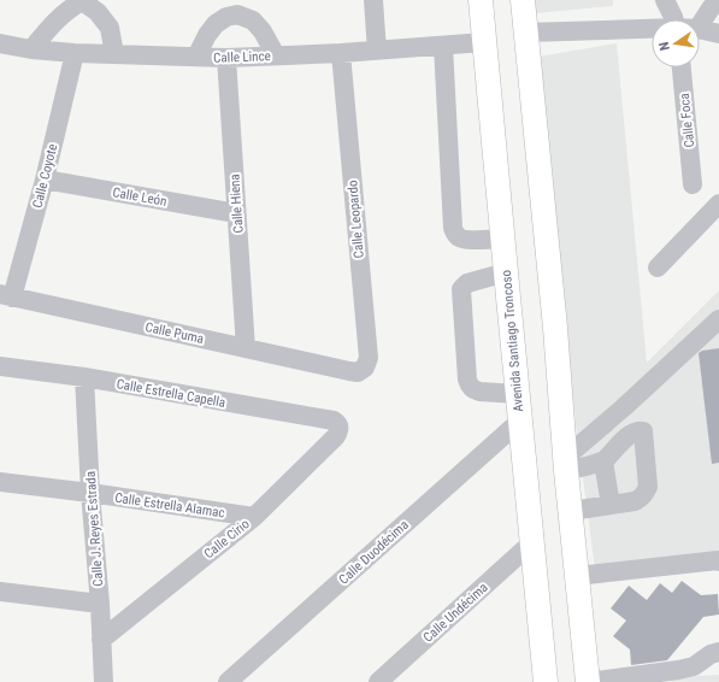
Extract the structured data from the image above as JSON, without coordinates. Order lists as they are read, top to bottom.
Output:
{
  "streets": {
    "main road": ["Avenida Santiago Troncoso"],
    "street": [
      "Calle Lince",
      "Calle Foca",
      "Calle Coyote",
      "Calle León",
      "Calle Hiena",
      "Calle Leopardo",
      "Calle Puma",
      "Calle Estrella Capella",
      "Calle Estrella Alamac",
      "Calle J. Reyes Estrada",
      "Calle Cirio",
      "Calle Duodécima",
      "Calle Undécima"
    ]
  },
  "crossings": [
    ["Calle Lince", "Calle Coyote"],
    ["Calle Lince", "Calle Hiena"],
    ["Calle Lince", "Calle Leopardo"],
    ["Calle Lince", "Avenida Santiago Troncoso"],
    ["Calle Coyote", "Calle León"],
    ["Calle Coyote", "Calle Puma"],
    ["Calle León", "Calle Hiena"],
    ["Calle Hiena", "Calle Puma"],
    ["Calle Leopardo", "Calle Puma"],
    ["Avenida Santiago Troncoso", "Calle Duodécima"],
    ["Avenida Santiago Troncoso", "Calle Undécima"],
    ["Calle Estrella Capella", "Calle J. Reyes Estrada"],
    ["Calle Estrella Capella", "Calle Cirio"],
    ["Calle Estrella Alamac", "Calle J. Reyes Estrada"],
    ["Calle Estrella Alamac", "Calle Cirio"],
    ["Calle J. Reyes Estrada", "Calle Cirio"]
  ],
  "north": "left"
}
